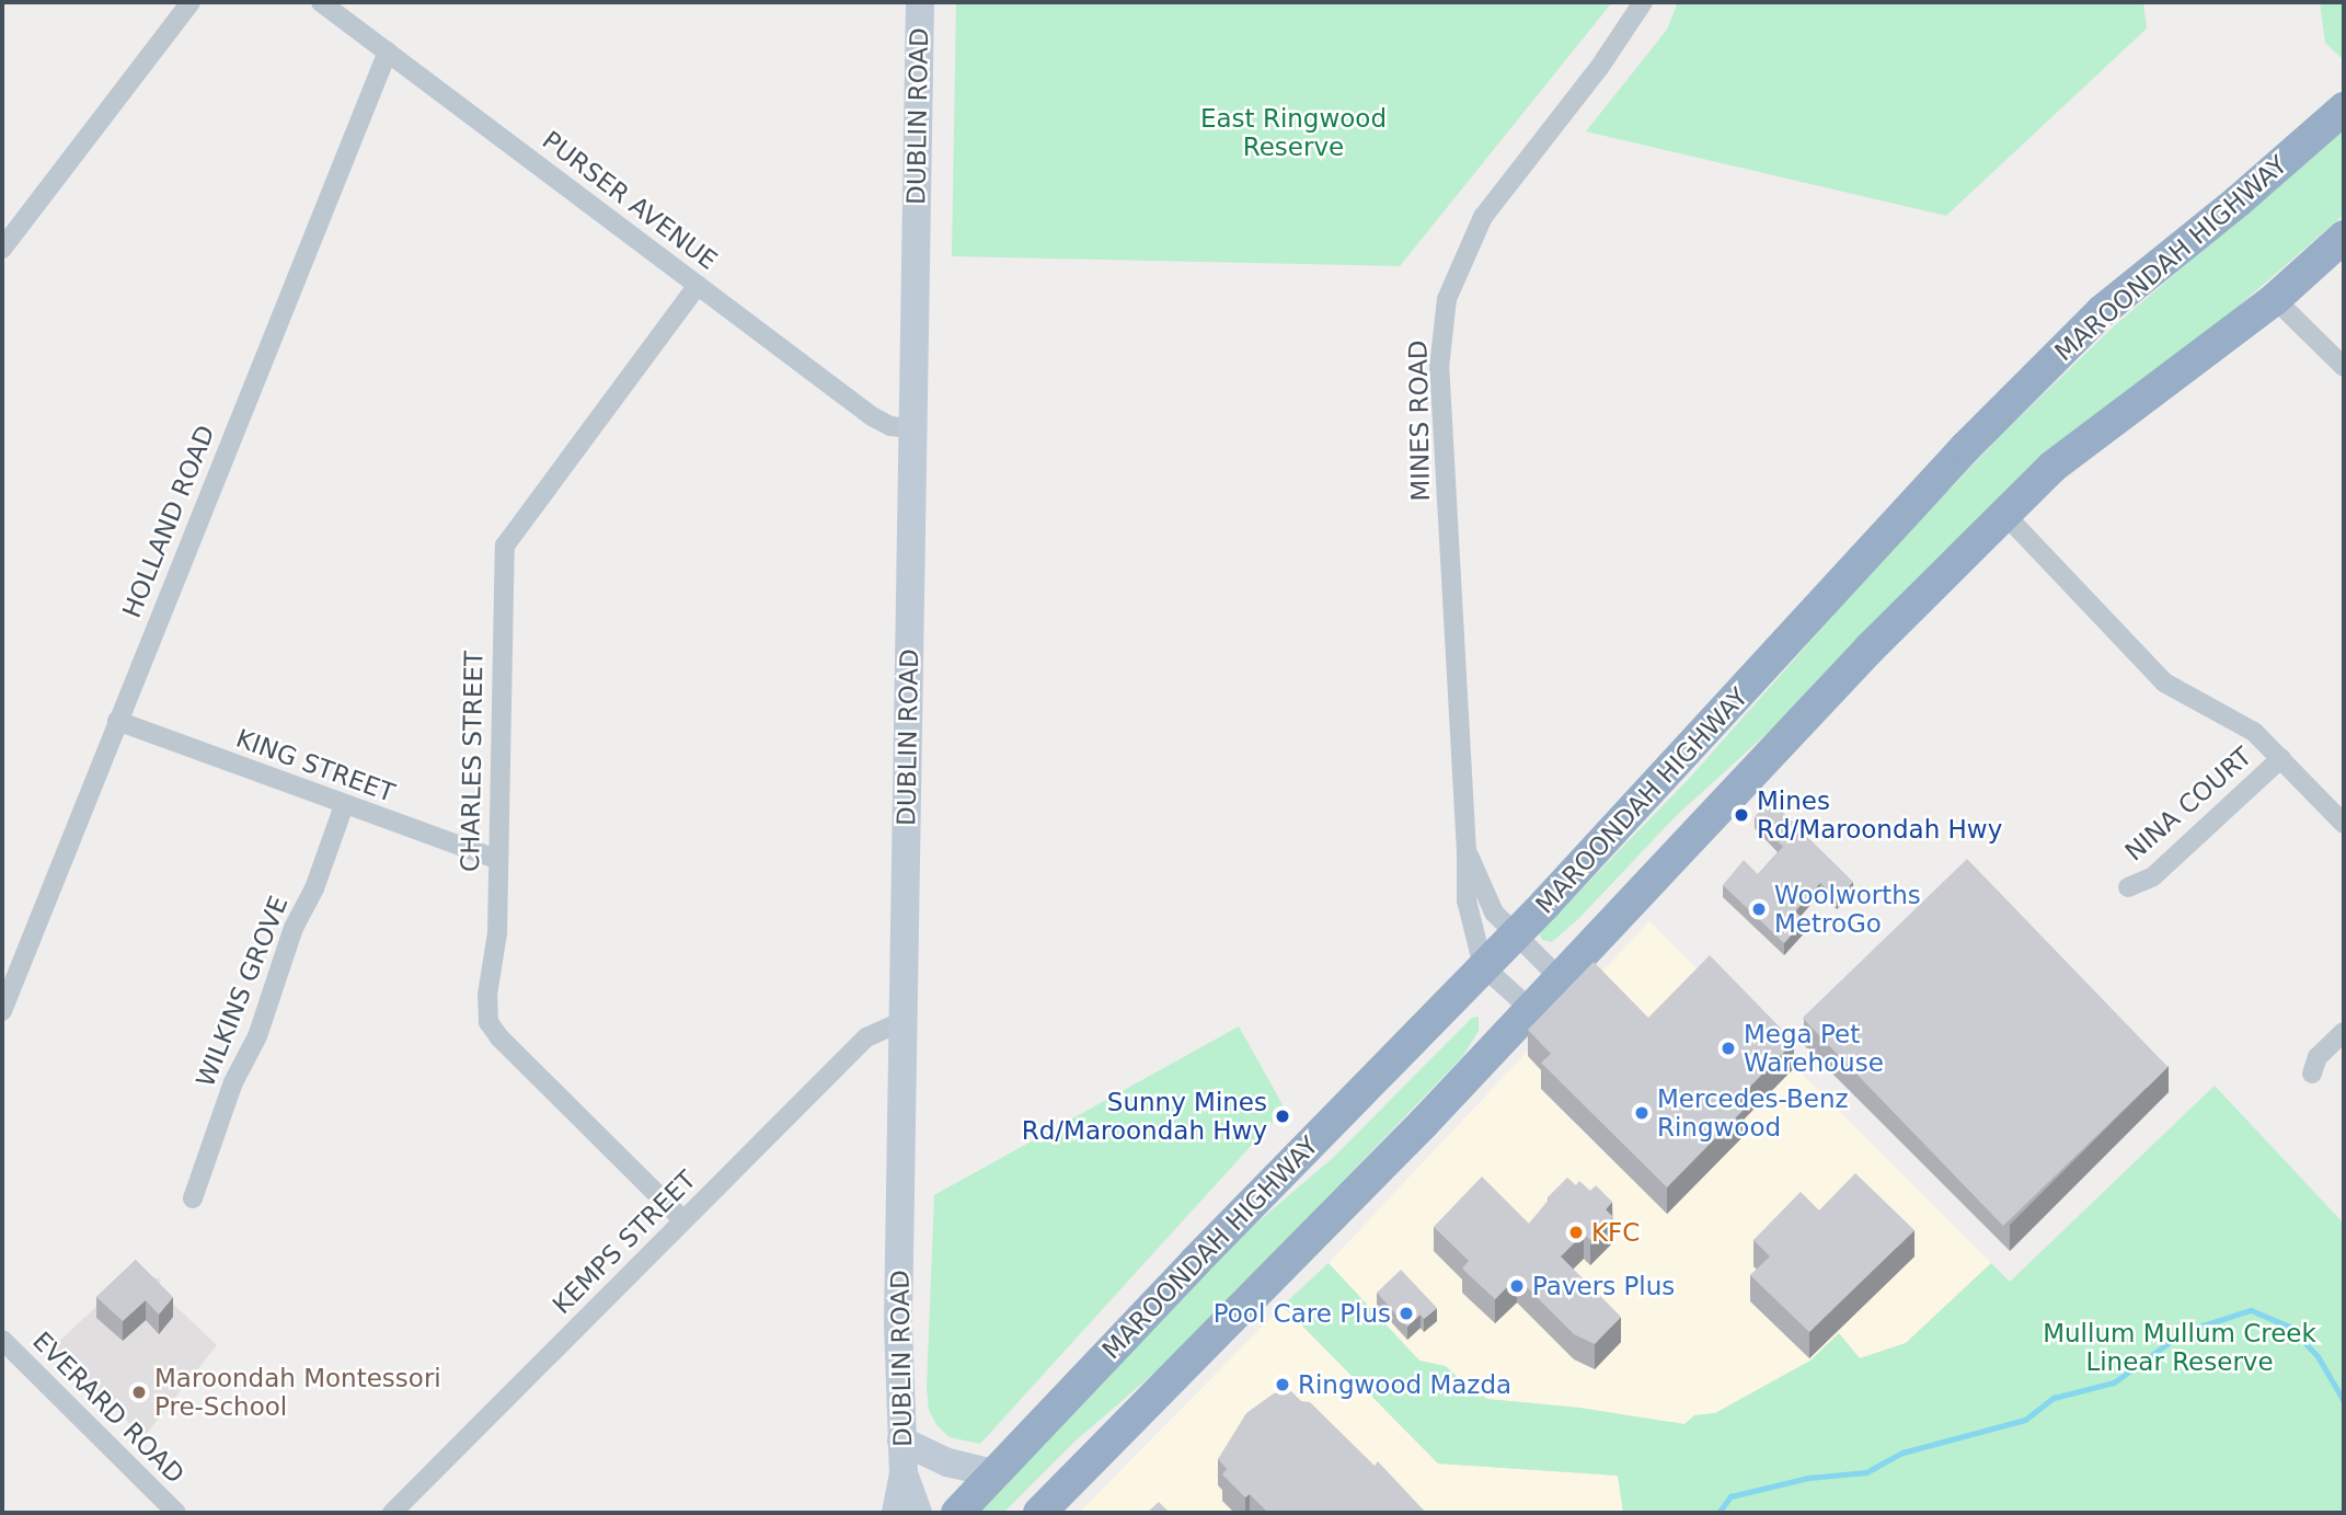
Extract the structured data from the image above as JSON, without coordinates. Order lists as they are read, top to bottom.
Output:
{
  "streets": {
    "highway": ["MAROONDAH HIGHWAY"],
    "main road": ["DUBLIN ROAD"],
    "street": [
      "PURSER AVENUE",
      "MINES ROAD",
      "HOLLAND ROAD",
      "CHARLES STREET",
      "KING STREET",
      "NINA COURT",
      "WILKINS GROVE",
      "KEMPS STREET",
      "EVERARD ROAD"
    ]
  },
  "crossings": [
    ["DUBLIN ROAD", "PURSER AVENUE"],
    ["DUBLIN ROAD", "KEMPS STREET"],
    ["PURSER AVENUE", "HOLLAND ROAD"],
    ["PURSER AVENUE", "CHARLES STREET"],
    ["MAROONDAH HIGHWAY", "MINES ROAD"],
    ["HOLLAND ROAD", "KING STREET"],
    ["CHARLES STREET", "KING STREET"],
    ["CHARLES STREET", "KEMPS STREET"],
    ["KING STREET", "WILKINS GROVE"]
  ],
  "parks": ["East Ringwood Reserve", "Mullum Mullum Creek Linear Reserve"],
  "places": [
    "Mines Rd/Maroondah Hwy",
    "Woolworths MetroGo",
    "Mega Pet Warehouse",
    "Mercedes-Benz Ringwood",
    "Sunny Mines Rd/Maroondah Hwy",
    "KFC",
    "Pavers Plus",
    "Pool Care Plus",
    "Ringwood Mazda",
    "Maroondah Montessori Pre-School"
  ]
}
